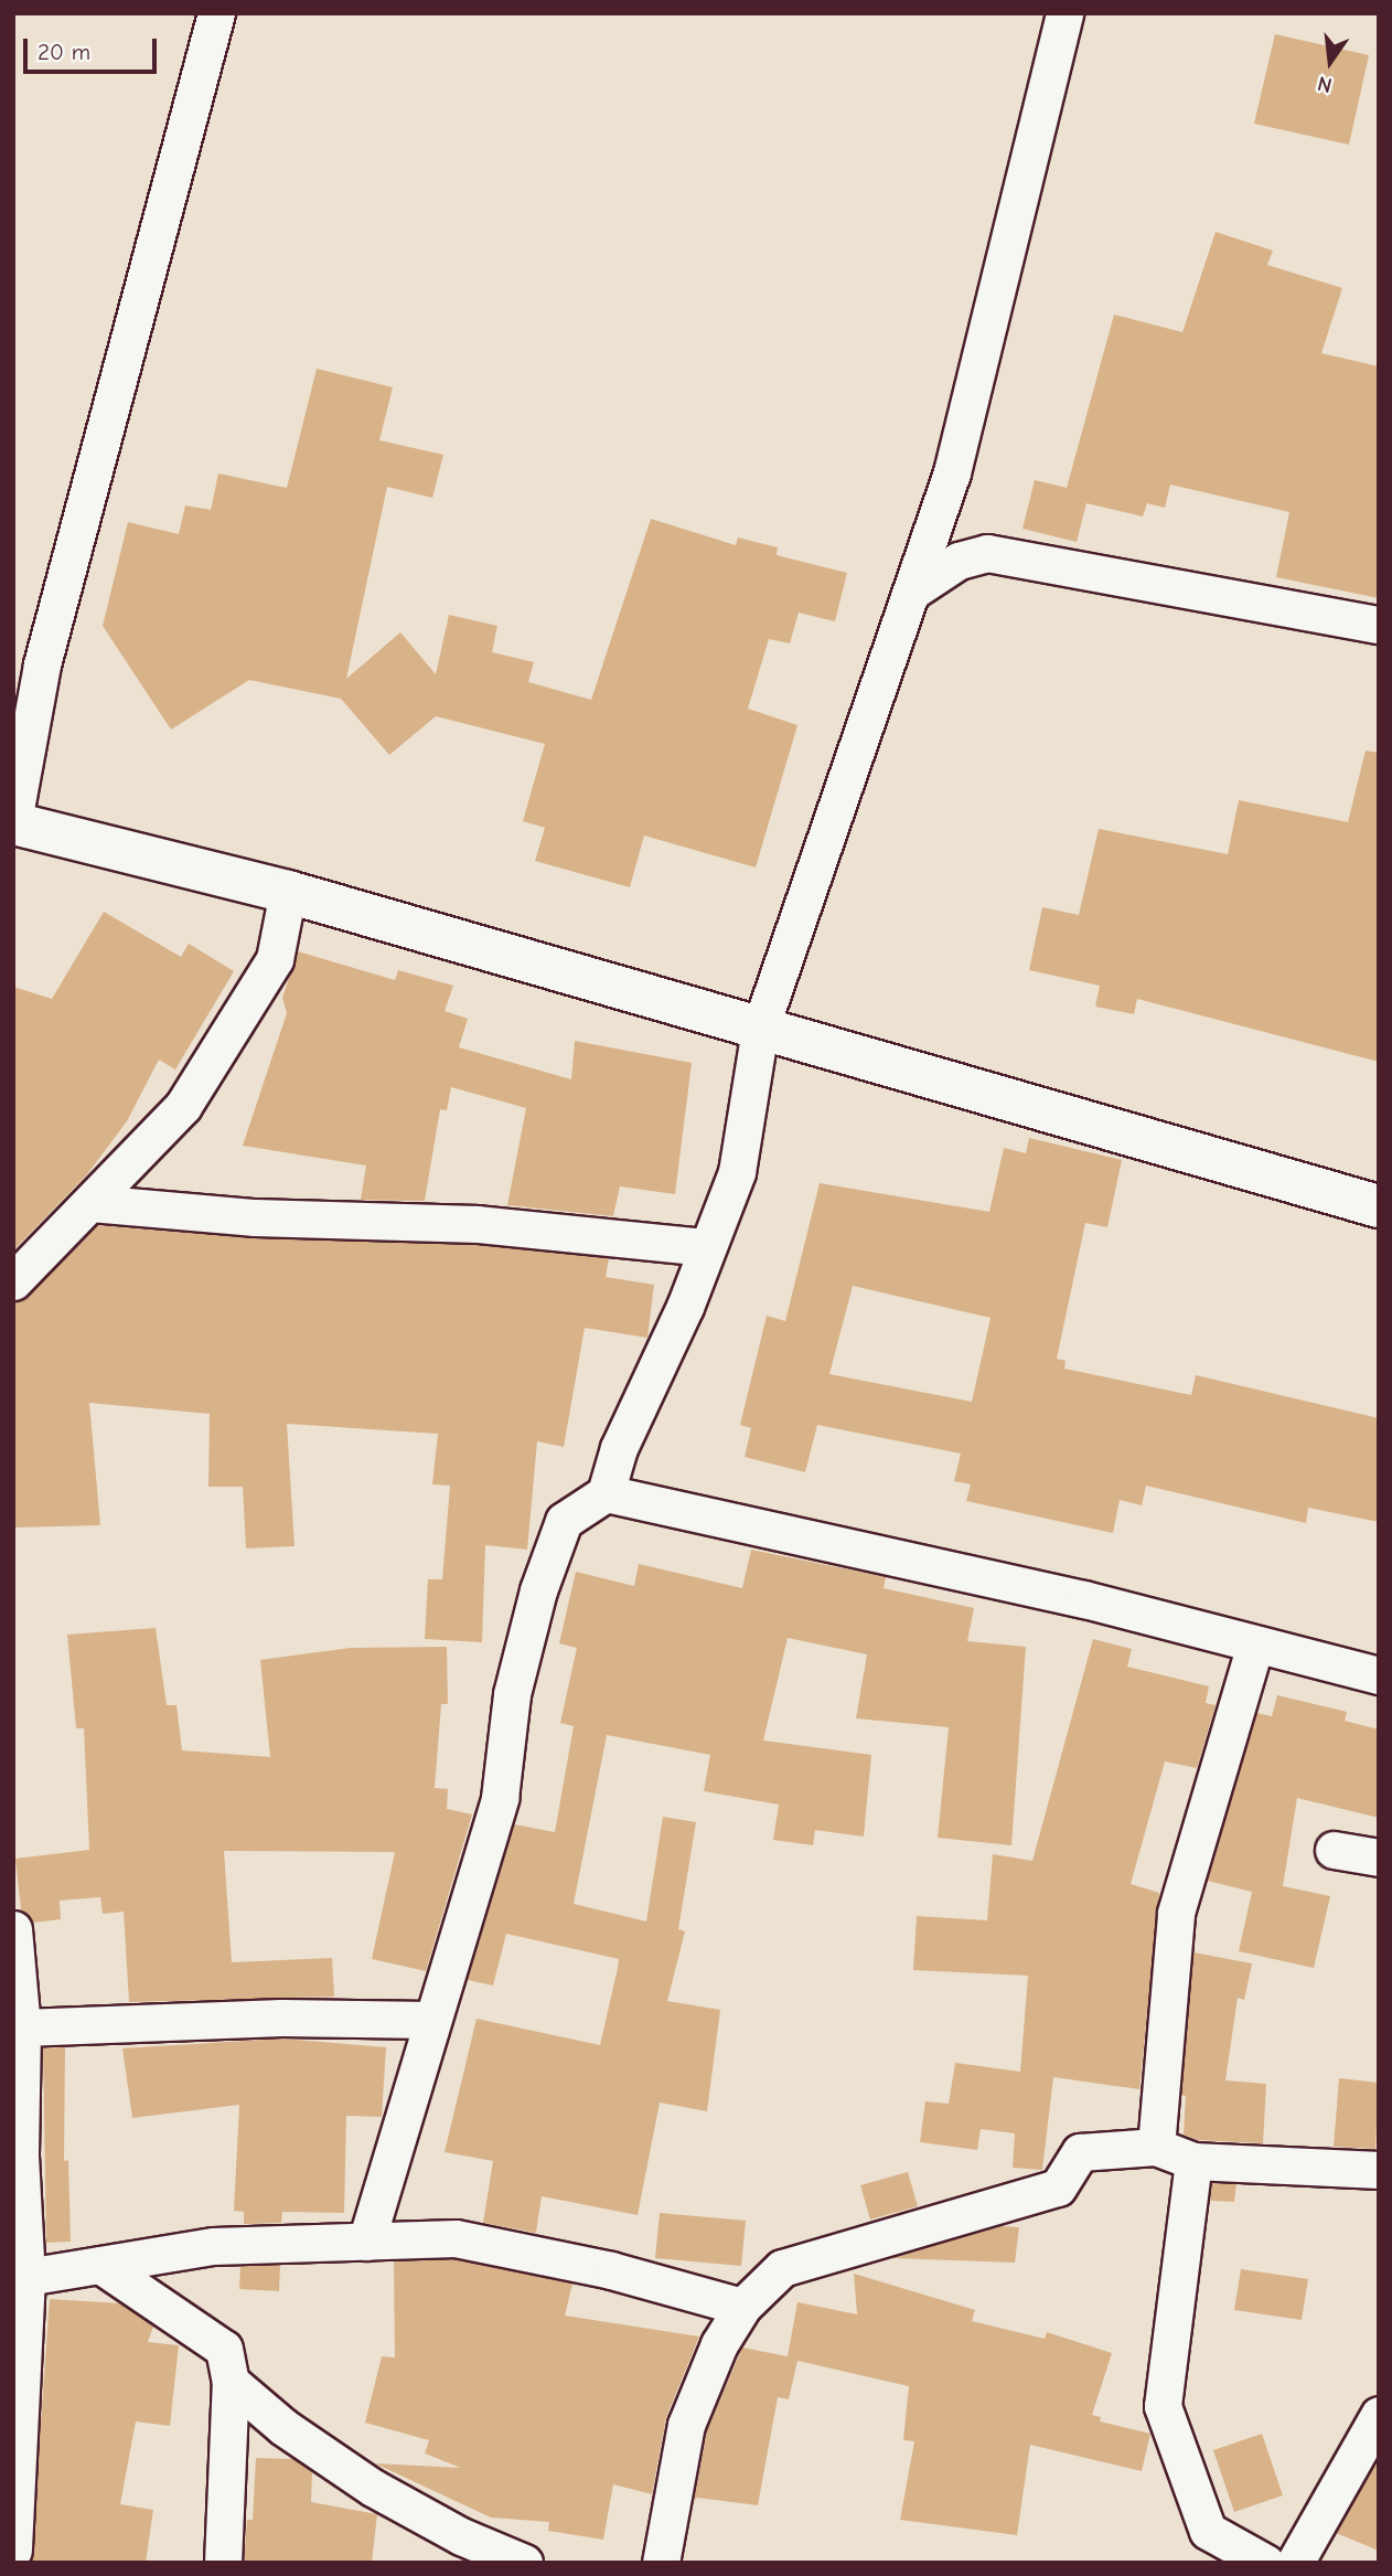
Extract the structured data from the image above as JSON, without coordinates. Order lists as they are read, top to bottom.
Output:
{
  "scale_bar": "20 m",
  "north": "bottom"
}
